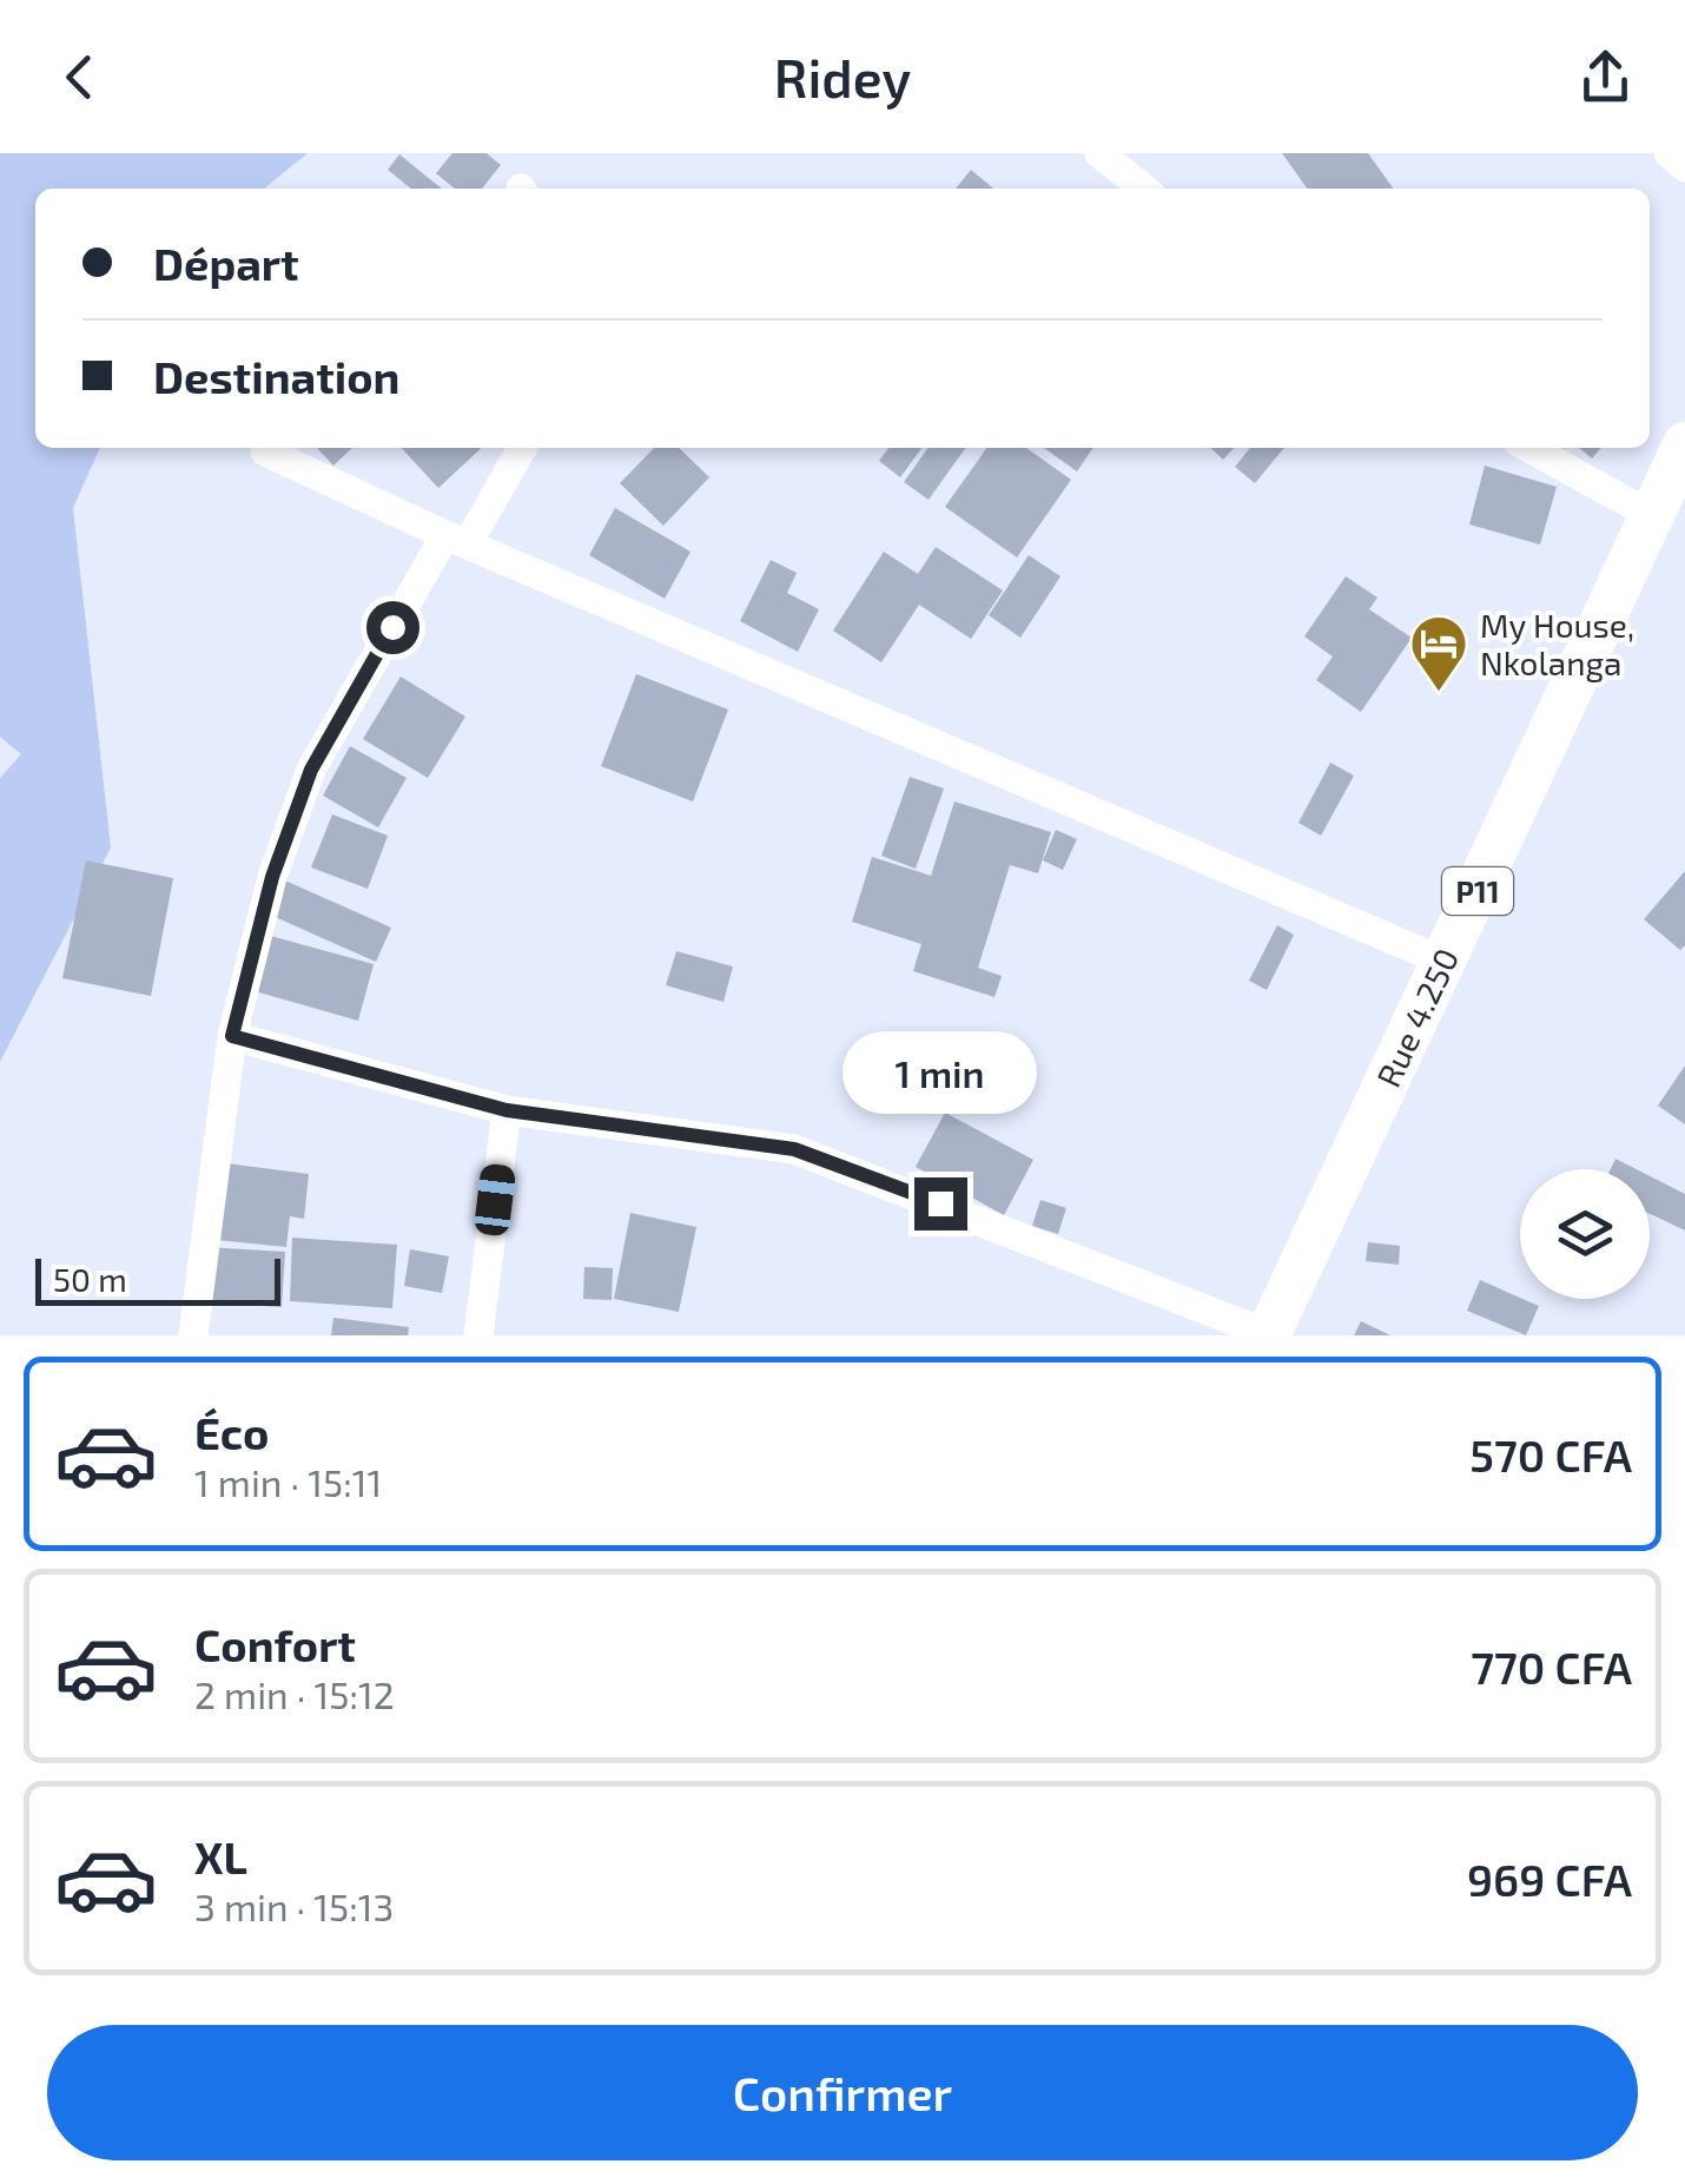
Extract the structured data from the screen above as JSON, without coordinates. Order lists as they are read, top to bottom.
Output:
{
  "streets": {
    "main road": ["P11", "Rue 4.250"]
  },
  "places": {
    "hotel": ["My House, Nkolanga"]
  },
  "scale_bar": "50 m",
  "page": {
    "header": "Ridey",
    "banner": ["Départ", "Destination"],
    "bubble": "1 min",
    "scale": "50 m",
    "list": [
      {
        "name": "Éco",
        "note": "1 min · 15:11",
        "value": "570 CFA"
      },
      {
        "name": "Confort",
        "note": "2 min · 15:12",
        "value": "770 CFA"
      },
      {
        "name": "XL",
        "note": "3 min · 15:13",
        "value": "969 CFA"
      }
    ],
    "buttons": "Confirmer"
  }
}
